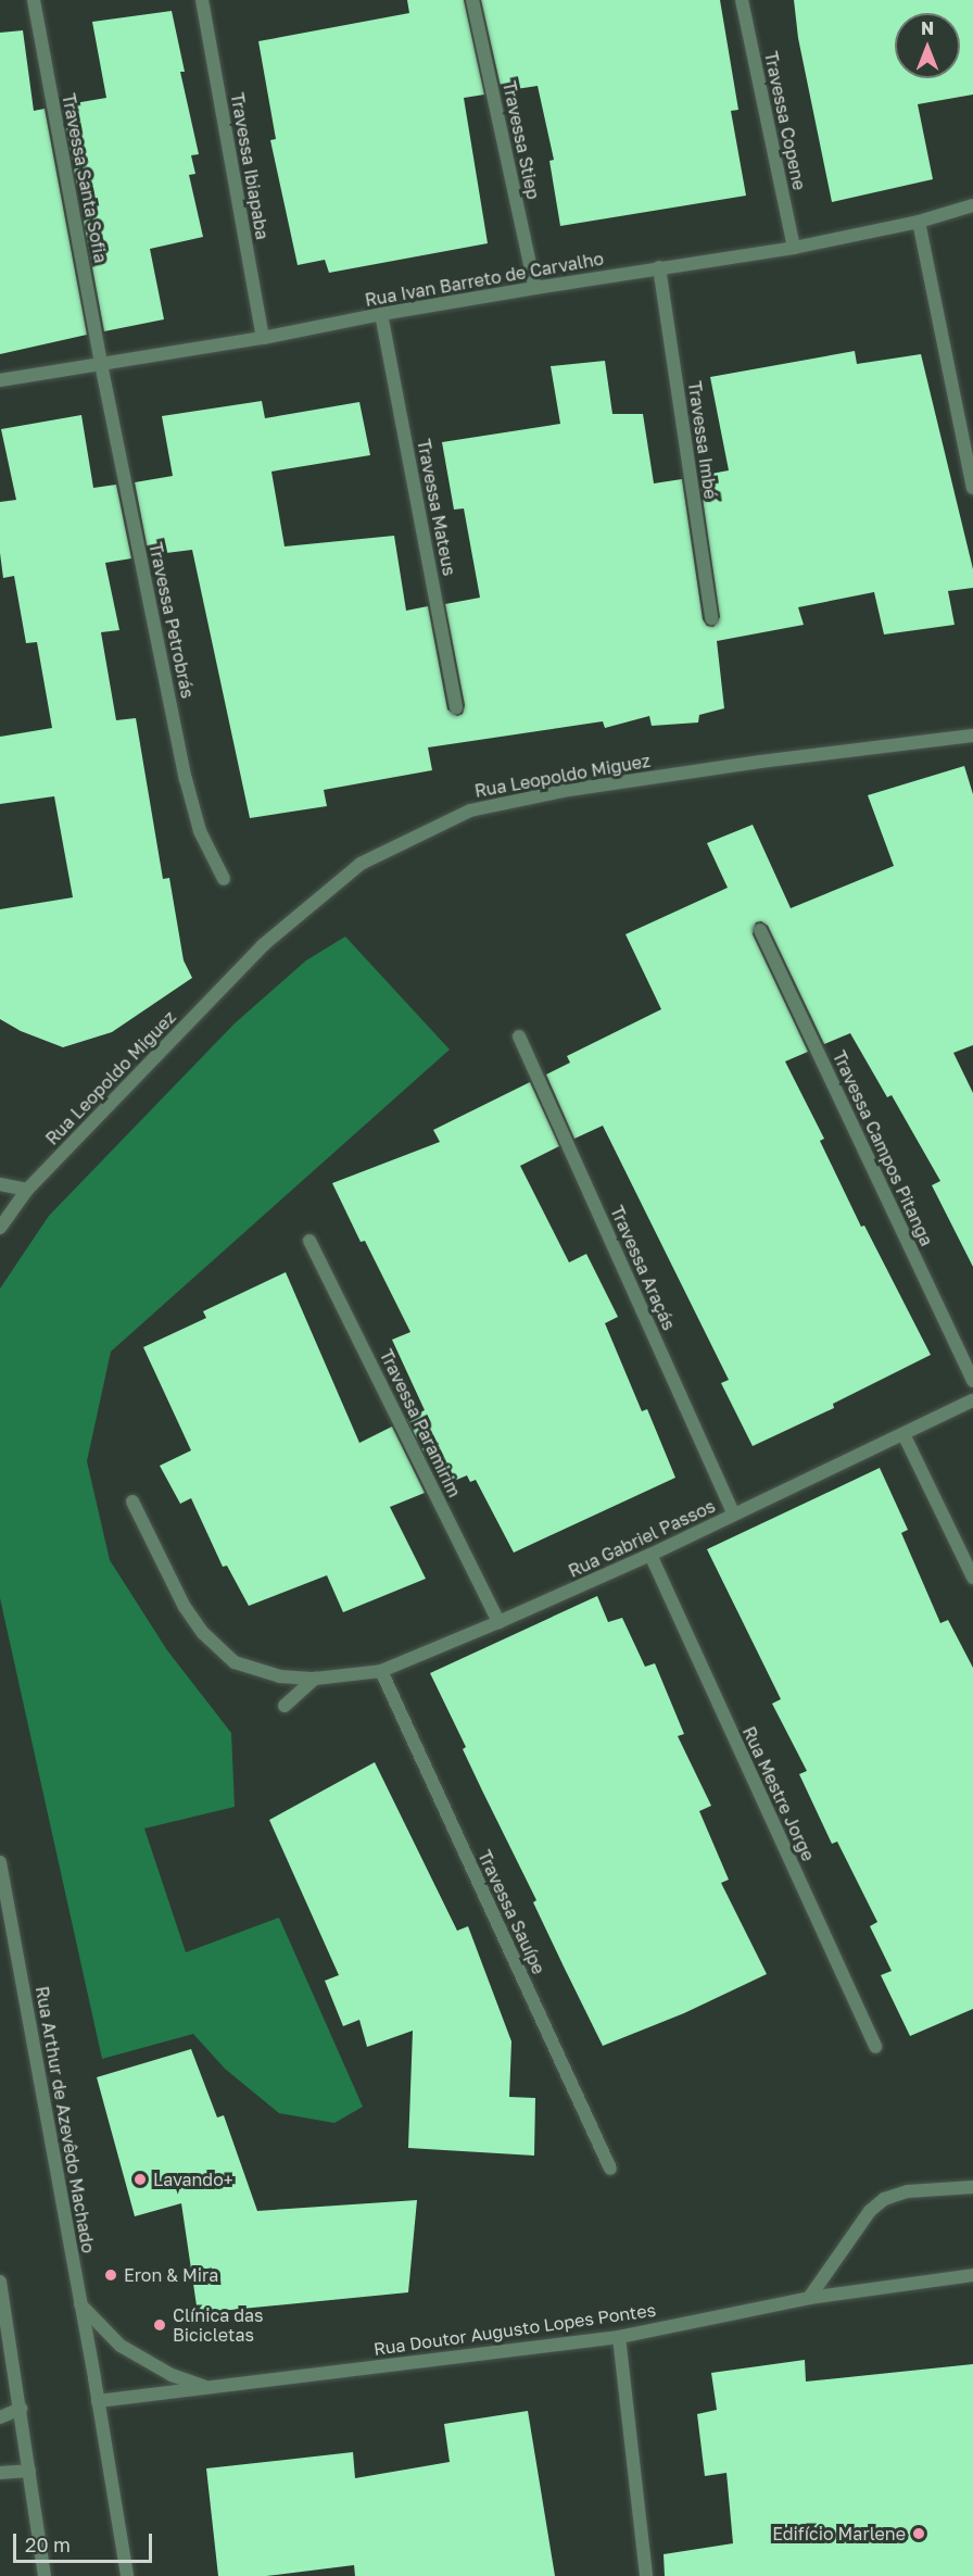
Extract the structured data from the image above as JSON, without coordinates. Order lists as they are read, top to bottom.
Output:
{
  "streets": {
    "street": [
      "Travessa Copene",
      "Travessa Stiep",
      "Travessa Ibiapaba",
      "Travessa Santa Sofia",
      "Rua Ivan Barreto de Carvalho",
      "Travessa Imbé",
      "Travessa Mateus",
      "Travessa Petrobrás",
      "Rua Leopoldo Miguez",
      "Travessa Campos Pitanga",
      "Travessa Araçás",
      "Travessa Paramirim",
      "Rua Gabriel Passos",
      "Rua Mestre Jorge",
      "Travessa Sauípe",
      "Rua Arthur de Azevêdo Machado",
      "Rua Doutor Augusto Lopes Pontes"
    ]
  },
  "crossings": [
    ["Travessa Copene", "Rua Ivan Barreto de Carvalho"],
    ["Travessa Stiep", "Rua Ivan Barreto de Carvalho"],
    ["Travessa Ibiapaba", "Rua Ivan Barreto de Carvalho"],
    ["Travessa Santa Sofia", "Rua Ivan Barreto de Carvalho"],
    ["Travessa Santa Sofia", "Travessa Petrobrás"],
    ["Rua Ivan Barreto de Carvalho", "Travessa Imbé"],
    ["Rua Ivan Barreto de Carvalho", "Travessa Mateus"],
    ["Rua Ivan Barreto de Carvalho", "Travessa Petrobrás"],
    ["Travessa Araçás", "Rua Gabriel Passos"],
    ["Travessa Paramirim", "Rua Gabriel Passos"],
    ["Rua Gabriel Passos", "Rua Mestre Jorge"],
    ["Rua Gabriel Passos", "Travessa Sauípe"],
    ["Rua Arthur de Azevêdo Machado", "Rua Doutor Augusto Lopes Pontes"]
  ],
  "places": [
    "Lavando+",
    "Eron & Mira",
    "Clínica das Bicicletas",
    "Edifício Marlene"
  ],
  "scale_bar": "20 m",
  "north": "top"
}
